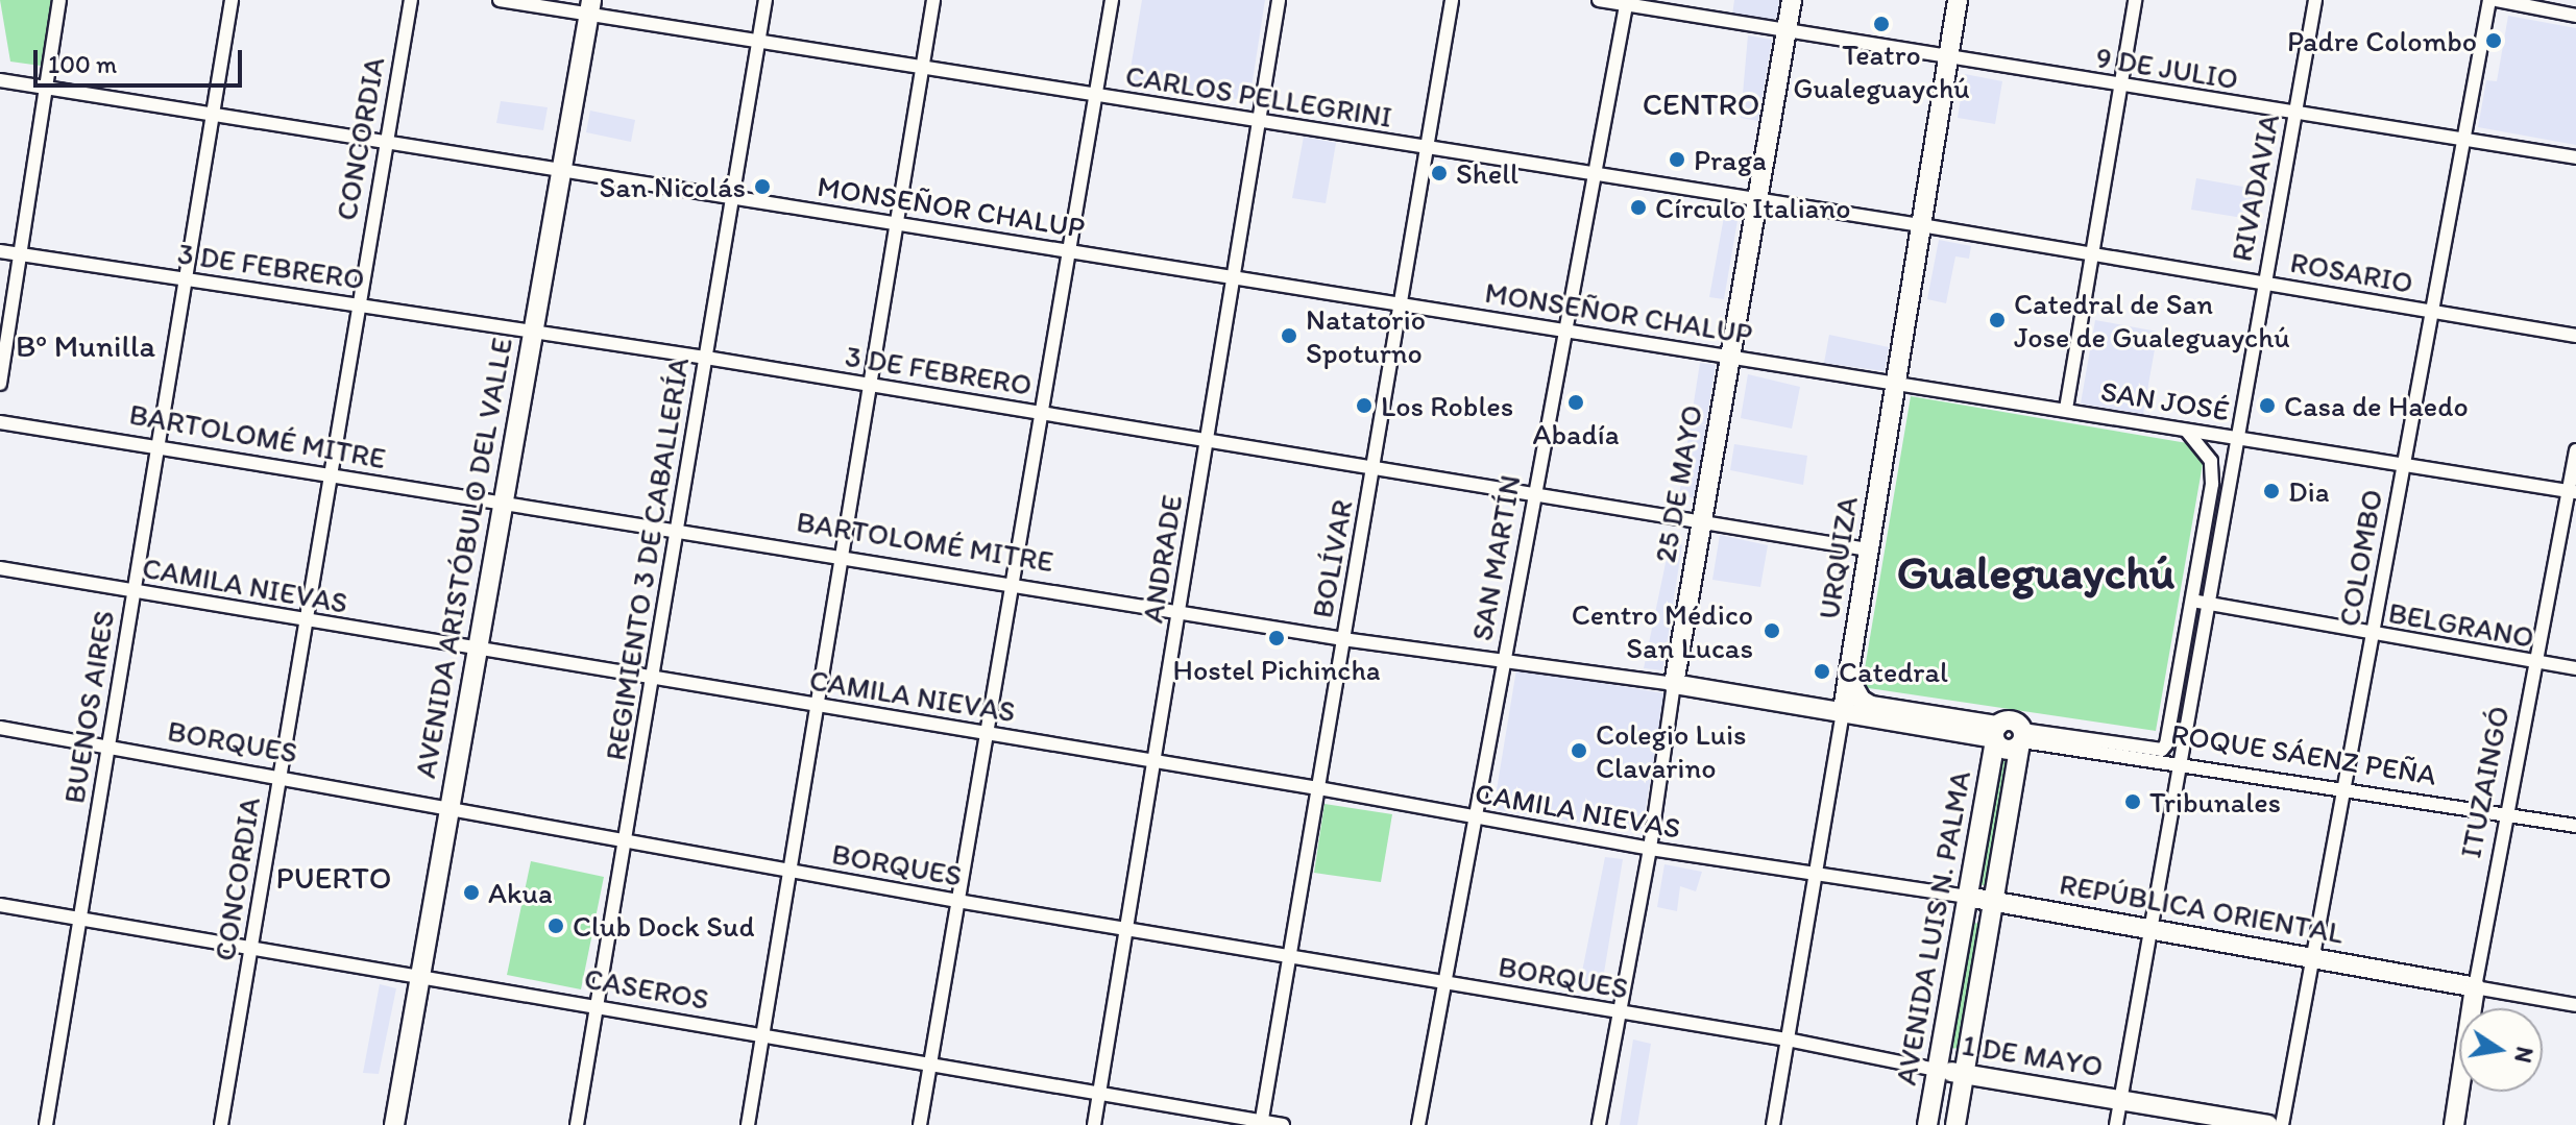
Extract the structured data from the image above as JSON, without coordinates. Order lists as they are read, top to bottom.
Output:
{
  "streets": {
    "street": [
      "9 DE JULIO",
      "CARLOS PELLEGRINI",
      "CONCORDIA",
      "RIVADAVIA",
      "MONSEÑOR CHALUP",
      "3 DE FEBRERO",
      "ROSARIO",
      "SAN JOSÉ",
      "BARTOLOMÉ MITRE",
      "25 DE MAYO",
      "AVENIDA ARISTÓBULO DEL VALLE",
      "SAN MARTÍN",
      "URQUIZA",
      "COLOMBO",
      "REGIMIENTO 3 DE CABALLERÍA",
      "ANDRADE",
      "BOLÍVAR",
      "CAMILA NIEVAS",
      "BELGRANO",
      "BUENOS AIRES",
      "BORQUES",
      "ROQUE SÁENZ PEÑA",
      "ITUZAINGÓ",
      "REPÚBLICA ORIENTAL",
      "AVENIDA LUIS N. PALMA",
      "CASEROS",
      "1 DE MAYO"
    ]
  },
  "crossings": [
    ["9 DE JULIO", "RIVADAVIA"],
    ["9 DE JULIO", "25 DE MAYO"],
    ["9 DE JULIO", "SAN MARTÍN"],
    ["9 DE JULIO", "URQUIZA"],
    ["9 DE JULIO", "COLOMBO"],
    ["CARLOS PELLEGRINI", "ROSARIO"],
    ["CARLOS PELLEGRINI", "25 DE MAYO"],
    ["CARLOS PELLEGRINI", "AVENIDA ARISTÓBULO DEL VALLE"],
    ["CARLOS PELLEGRINI", "SAN MARTÍN"],
    ["CARLOS PELLEGRINI", "URQUIZA"],
    ["CARLOS PELLEGRINI", "REGIMIENTO 3 DE CABALLERÍA"],
    ["CARLOS PELLEGRINI", "ANDRADE"],
    ["CARLOS PELLEGRINI", "BOLÍVAR"],
    ["CONCORDIA", "MONSEÑOR CHALUP"],
    ["CONCORDIA", "3 DE FEBRERO"],
    ["CONCORDIA", "BARTOLOMÉ MITRE"],
    ["CONCORDIA", "CAMILA NIEVAS"],
    ["CONCORDIA", "BORQUES"],
    ["CONCORDIA", "CASEROS"],
    ["RIVADAVIA", "ROSARIO"],
    ["RIVADAVIA", "SAN JOSÉ"],
    ["RIVADAVIA", "BELGRANO"],
    ["RIVADAVIA", "ROQUE SÁENZ PEÑA"],
    ["RIVADAVIA", "REPÚBLICA ORIENTAL"],
    ["RIVADAVIA", "AVENIDA LUIS N. PALMA"],
    ["RIVADAVIA", "1 DE MAYO"],
    ["MONSEÑOR CHALUP", "SAN JOSÉ"],
    ["MONSEÑOR CHALUP", "25 DE MAYO"],
    ["MONSEÑOR CHALUP", "AVENIDA ARISTÓBULO DEL VALLE"],
    ["MONSEÑOR CHALUP", "SAN MARTÍN"],
    ["MONSEÑOR CHALUP", "URQUIZA"],
    ["MONSEÑOR CHALUP", "REGIMIENTO 3 DE CABALLERÍA"],
    ["MONSEÑOR CHALUP", "ANDRADE"],
    ["MONSEÑOR CHALUP", "BOLÍVAR"],
    ["MONSEÑOR CHALUP", "BUENOS AIRES"],
    ["3 DE FEBRERO", "25 DE MAYO"],
    ["3 DE FEBRERO", "AVENIDA ARISTÓBULO DEL VALLE"],
    ["3 DE FEBRERO", "SAN MARTÍN"],
    ["3 DE FEBRERO", "URQUIZA"],
    ["3 DE FEBRERO", "REGIMIENTO 3 DE CABALLERÍA"],
    ["3 DE FEBRERO", "ANDRADE"],
    ["3 DE FEBRERO", "BOLÍVAR"],
    ["3 DE FEBRERO", "BUENOS AIRES"],
    ["ROSARIO", "URQUIZA"],
    ["ROSARIO", "COLOMBO"],
    ["SAN JOSÉ", "URQUIZA"],
    ["SAN JOSÉ", "COLOMBO"],
    ["SAN JOSÉ", "ITUZAINGÓ"],
    ["BARTOLOMÉ MITRE", "25 DE MAYO"],
    ["BARTOLOMÉ MITRE", "AVENIDA ARISTÓBULO DEL VALLE"],
    ["BARTOLOMÉ MITRE", "SAN MARTÍN"],
    ["BARTOLOMÉ MITRE", "URQUIZA"],
    ["BARTOLOMÉ MITRE", "REGIMIENTO 3 DE CABALLERÍA"],
    ["BARTOLOMÉ MITRE", "ANDRADE"],
    ["BARTOLOMÉ MITRE", "BOLÍVAR"],
    ["BARTOLOMÉ MITRE", "BUENOS AIRES"],
    ["25 DE MAYO", "CAMILA NIEVAS"],
    ["25 DE MAYO", "BORQUES"],
    ["AVENIDA ARISTÓBULO DEL VALLE", "CAMILA NIEVAS"],
    ["AVENIDA ARISTÓBULO DEL VALLE", "BORQUES"],
    ["AVENIDA ARISTÓBULO DEL VALLE", "CASEROS"],
    ["SAN MARTÍN", "CAMILA NIEVAS"],
    ["SAN MARTÍN", "BORQUES"],
    ["URQUIZA", "CAMILA NIEVAS"],
    ["URQUIZA", "BORQUES"],
    ["URQUIZA", "REPÚBLICA ORIENTAL"],
    ["URQUIZA", "1 DE MAYO"],
    ["COLOMBO", "BELGRANO"],
    ["COLOMBO", "ROQUE SÁENZ PEÑA"],
    ["COLOMBO", "REPÚBLICA ORIENTAL"],
    ["REGIMIENTO 3 DE CABALLERÍA", "CAMILA NIEVAS"],
    ["REGIMIENTO 3 DE CABALLERÍA", "BORQUES"],
    ["REGIMIENTO 3 DE CABALLERÍA", "CASEROS"],
    ["ANDRADE", "CAMILA NIEVAS"],
    ["ANDRADE", "BORQUES"],
    ["ANDRADE", "CASEROS"],
    ["BOLÍVAR", "CAMILA NIEVAS"],
    ["BOLÍVAR", "BORQUES"],
    ["BOLÍVAR", "CASEROS"],
    ["CAMILA NIEVAS", "BUENOS AIRES"],
    ["CAMILA NIEVAS", "REPÚBLICA ORIENTAL"],
    ["BELGRANO", "ITUZAINGÓ"],
    ["BUENOS AIRES", "BORQUES"],
    ["BUENOS AIRES", "CASEROS"],
    ["BORQUES", "1 DE MAYO"],
    ["ROQUE SÁENZ PEÑA", "ITUZAINGÓ"],
    ["ROQUE SÁENZ PEÑA", "AVENIDA LUIS N. PALMA"],
    ["ITUZAINGÓ", "REPÚBLICA ORIENTAL"],
    ["REPÚBLICA ORIENTAL", "AVENIDA LUIS N. PALMA"],
    ["AVENIDA LUIS N. PALMA", "1 DE MAYO"]
  ],
  "districts": [
    "CENTRO",
    "Bº Munilla",
    "Gualeguaychú",
    "PUERTO"
  ],
  "places": [
    "Teatro Gualeguaychú",
    "Padre Colombo",
    "Praga",
    "Shell",
    "San Nicolás",
    "Círculo Italiano",
    "Catedral de San Jose de Gualeguaychú",
    "Natatorio Spoturno",
    "Abadía",
    "Los Robles",
    "Casa de Haedo",
    "Dia",
    "Centro Médico San Lucas",
    "Hostel Pichincha",
    "Catedral",
    "Colegio Luis Clavarino",
    "Tribunales",
    "Akua",
    "Club Dock Sud"
  ],
  "scale_bar": "100 m",
  "north": "right"
}
